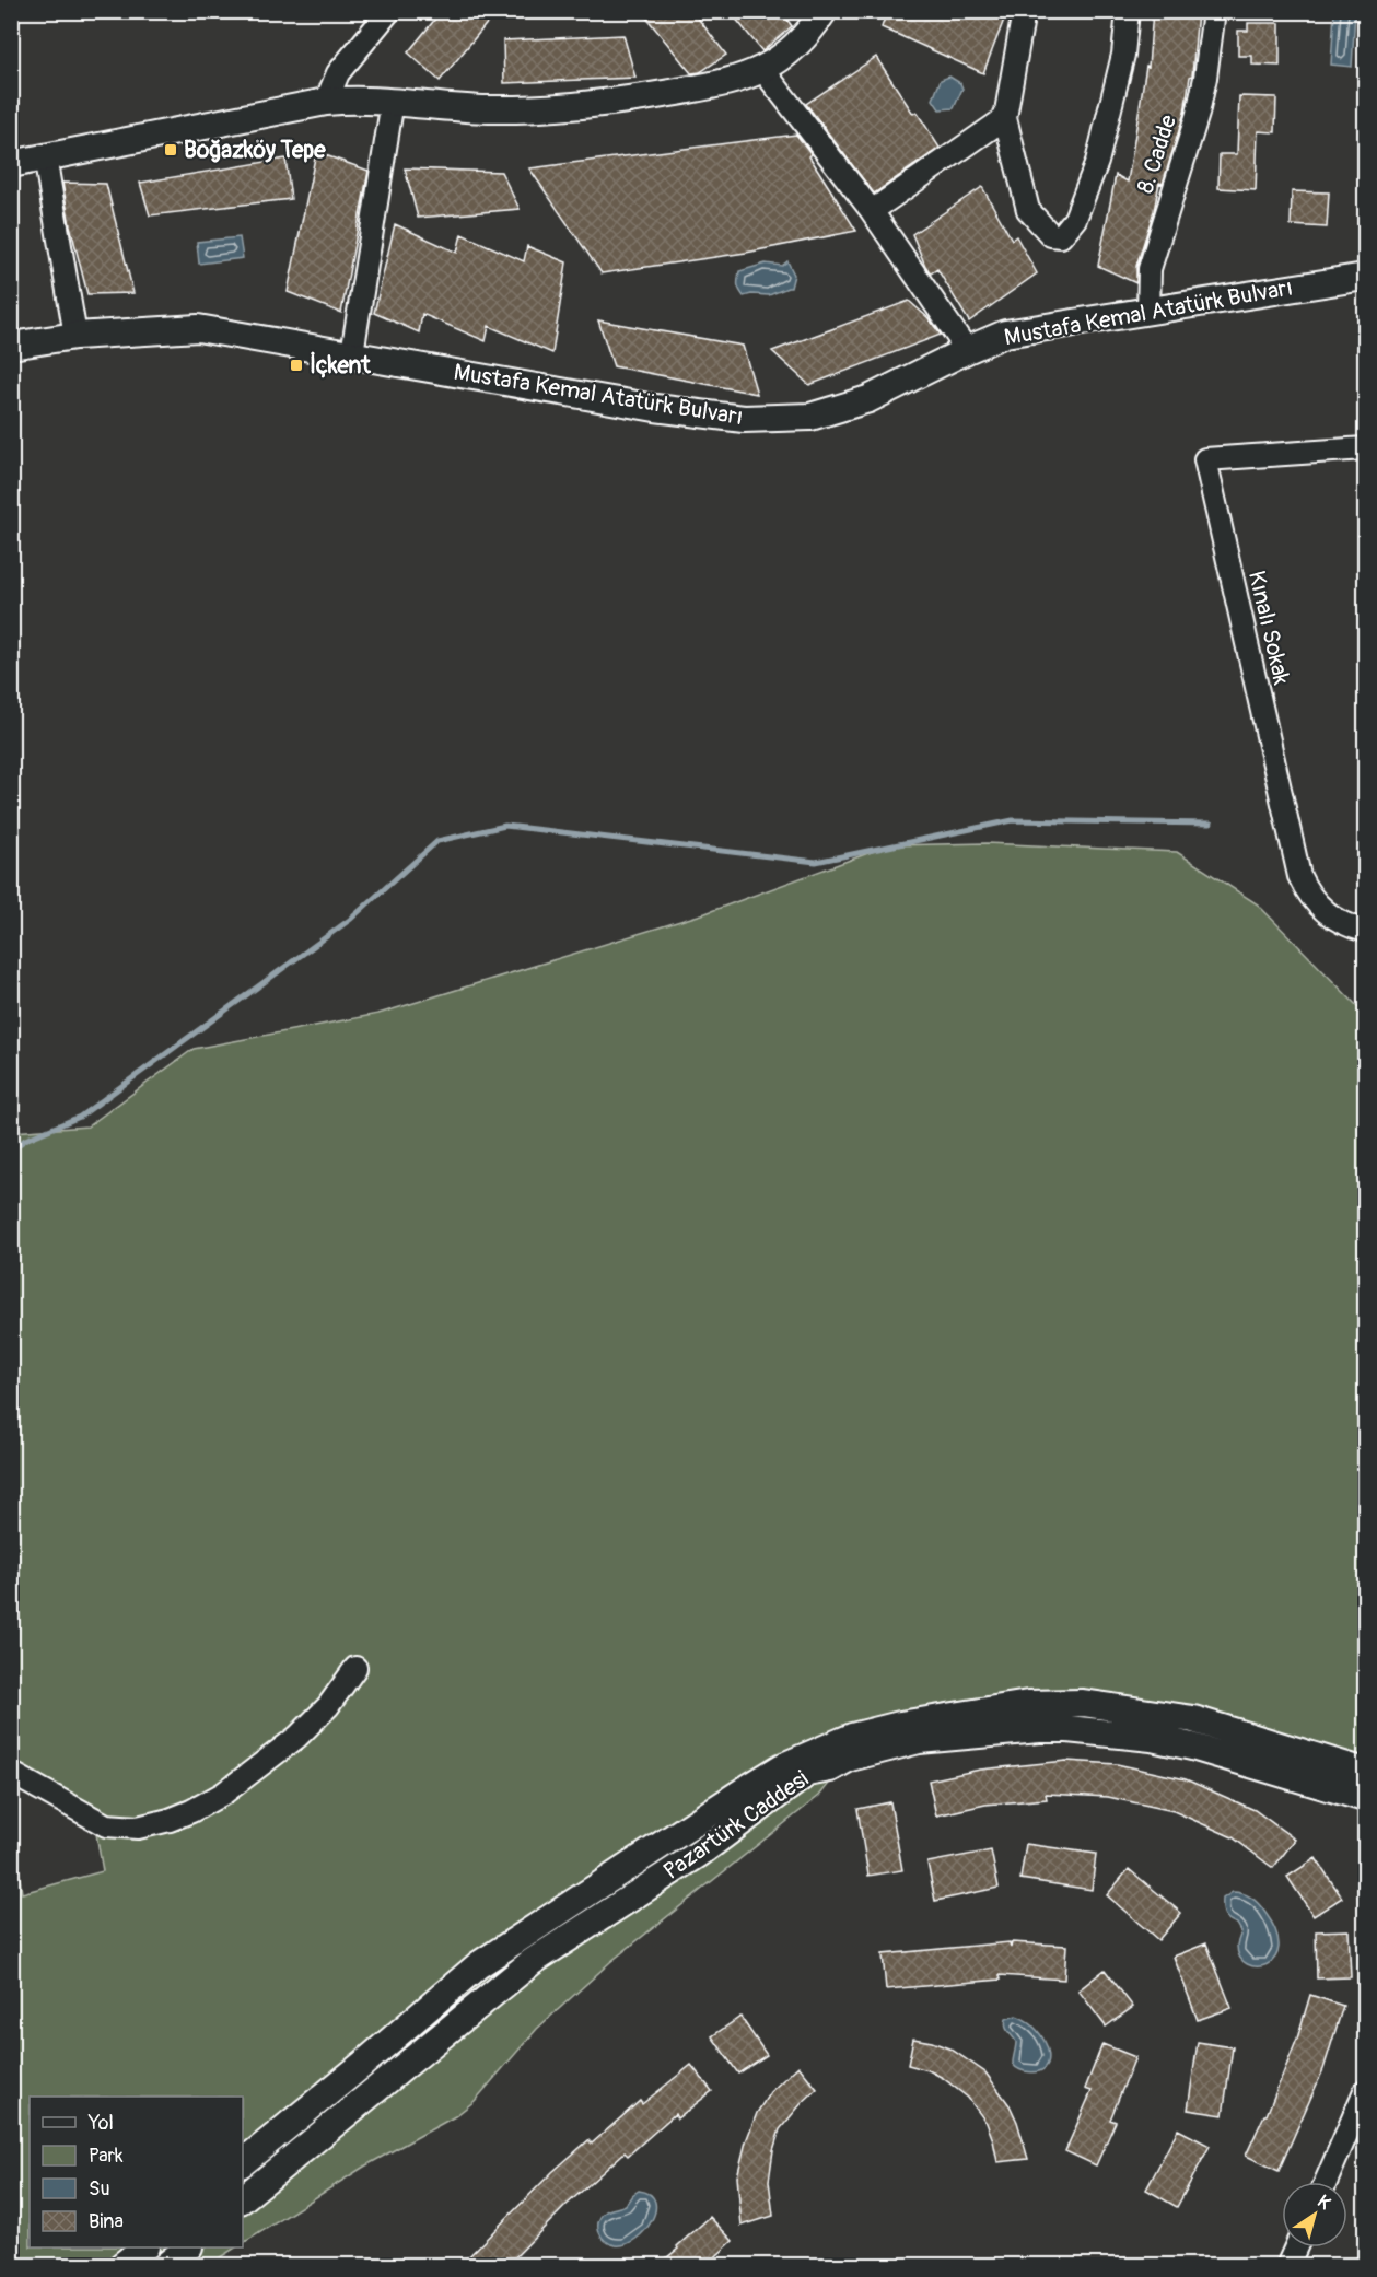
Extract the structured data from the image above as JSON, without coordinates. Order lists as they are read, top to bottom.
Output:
{
  "streets": {
    "street": [
      "8. Cadde",
      "Mustafa Kemal Atatürk Bulvarı",
      "Kınalı Sokak",
      "Pazartürk Caddesi"
    ]
  },
  "crossings": [
    ["8. Cadde", "Mustafa Kemal Atatürk Bulvarı"]
  ],
  "places": {
    "transit": ["Boğazköy Tepe", "İçkent"]
  },
  "legend": [
    "Yol",
    "Park",
    "Su",
    "Bina"
  ],
  "north": "top right"
}
